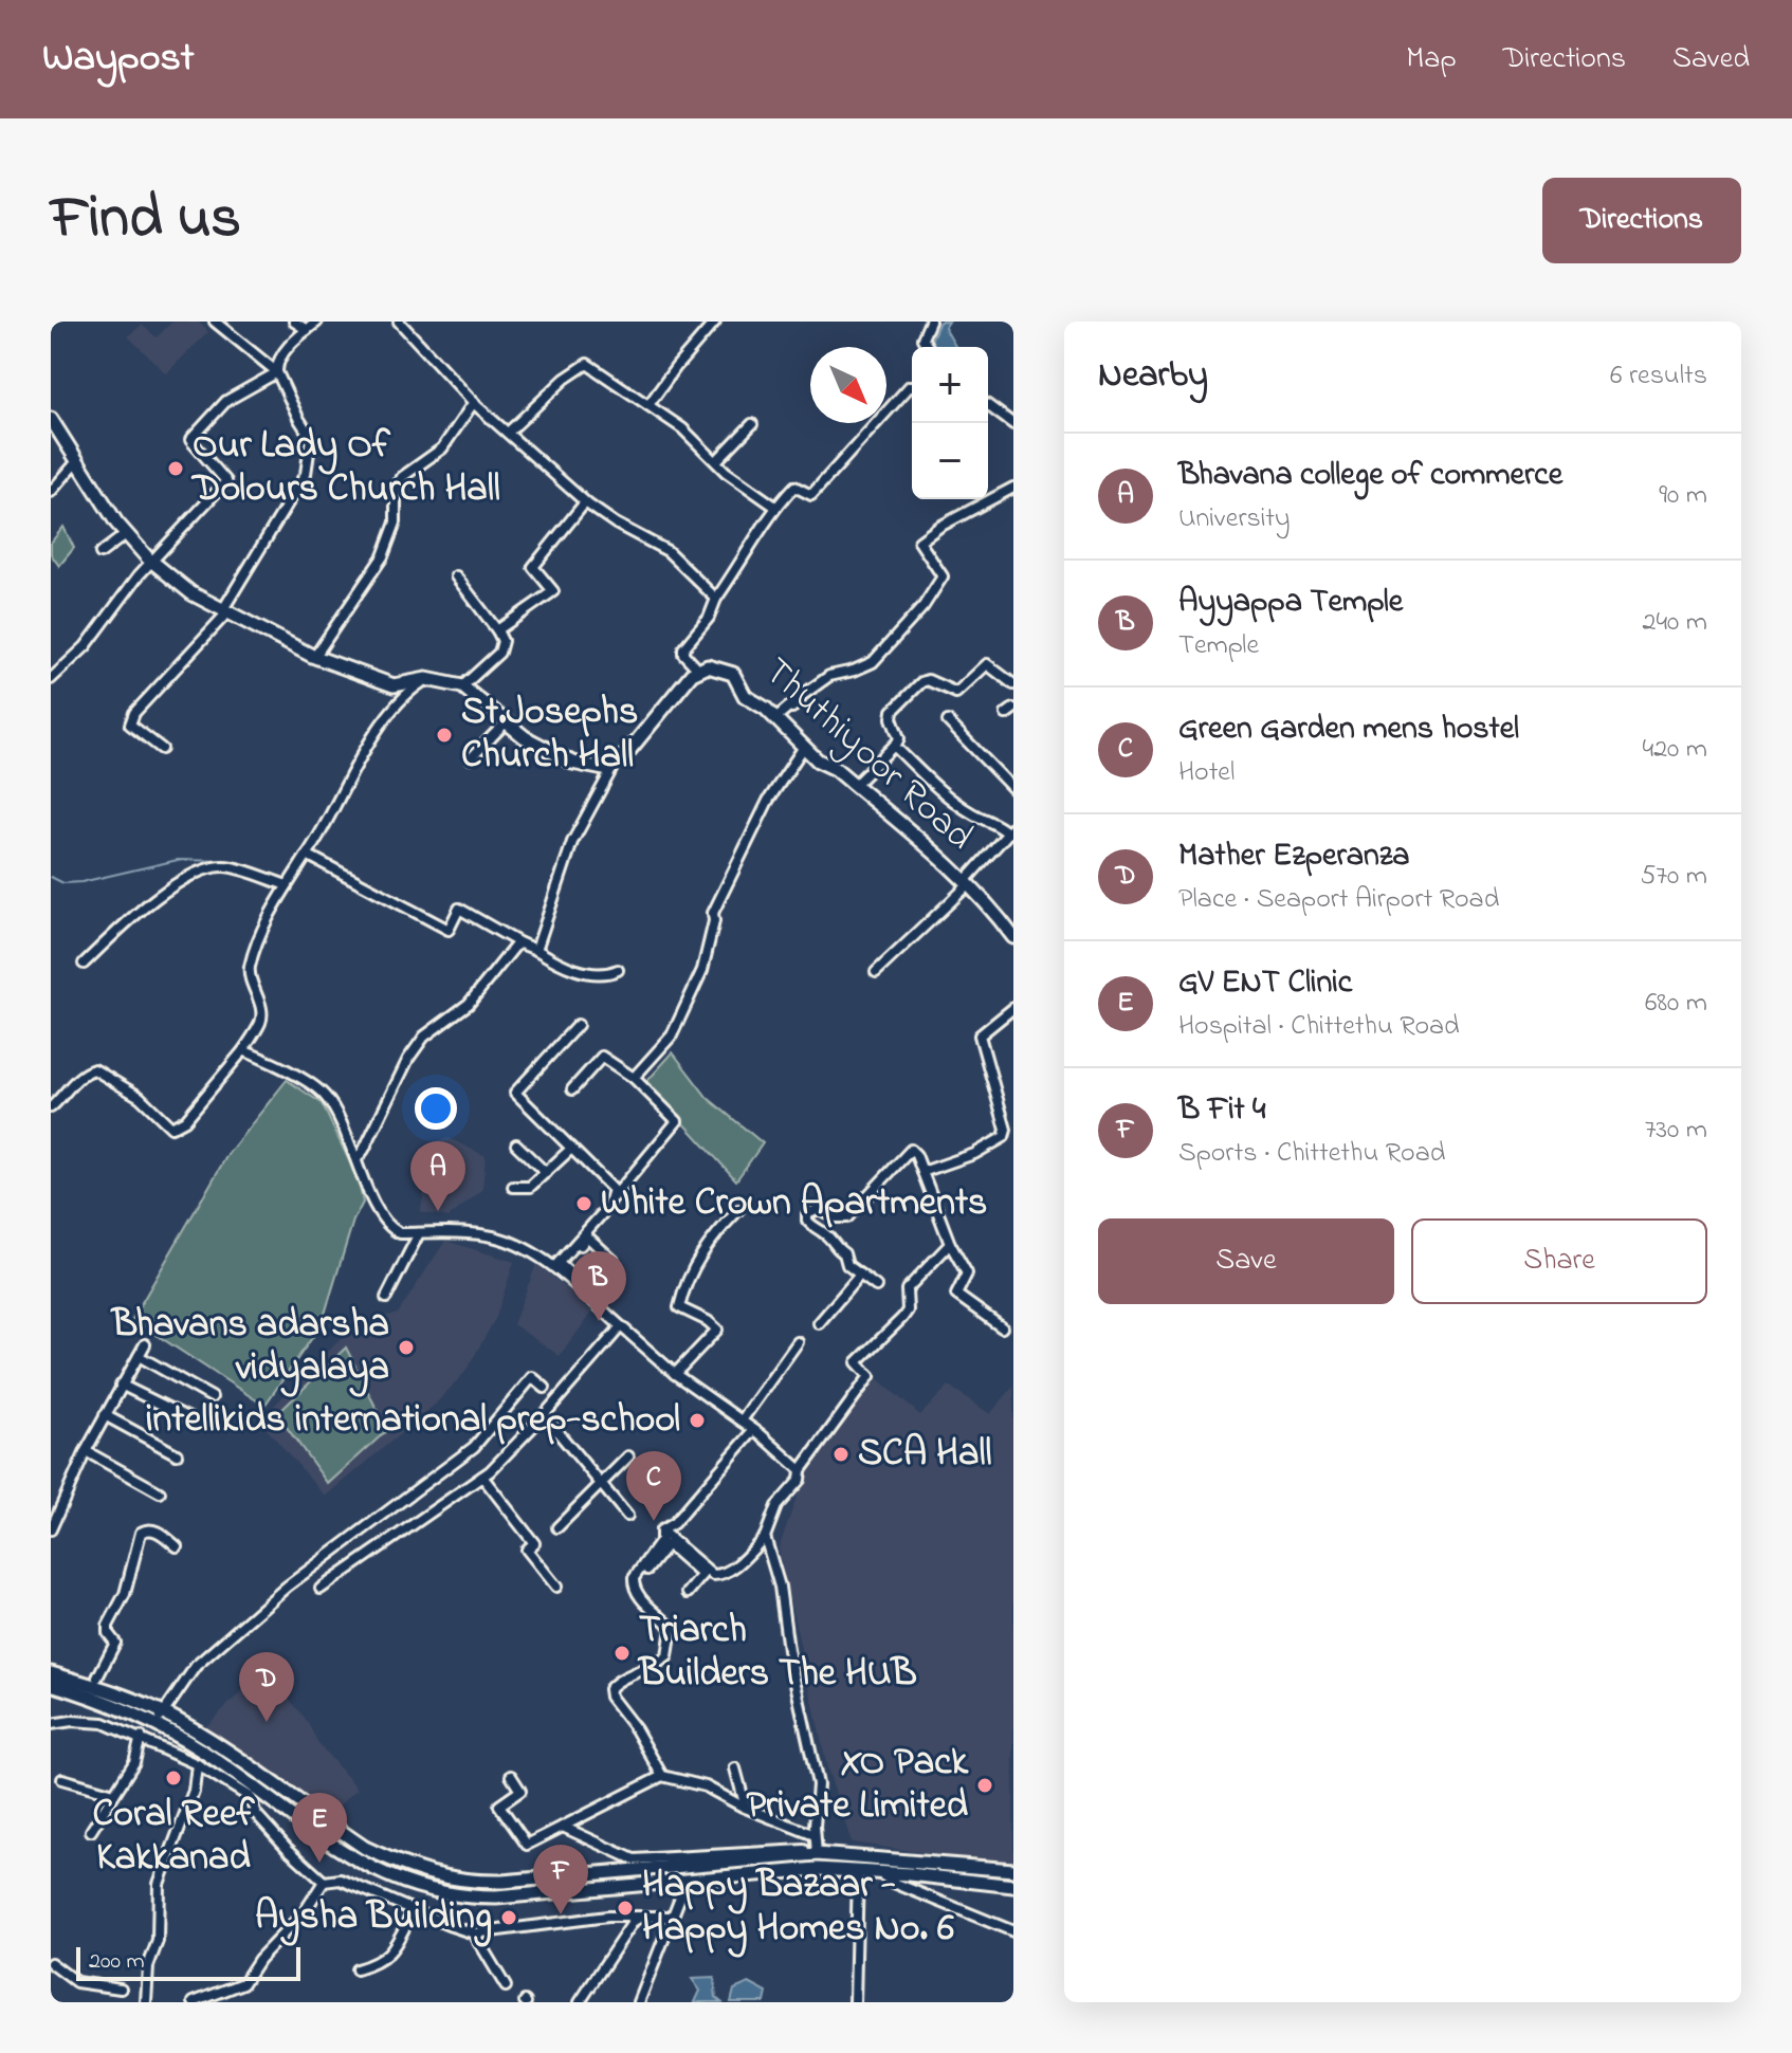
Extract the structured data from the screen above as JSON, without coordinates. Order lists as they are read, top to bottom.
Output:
{
  "streets": {
    "main road": ["Thuthiyoor Road"]
  },
  "places": [
    "Our Lady Of Dolours Church Hall",
    "St.Josephs Church Hall",
    "White Crown Apartments",
    "Bhavans adarsha vidyalaya",
    "intellikids international prep-school",
    "SCA Hall",
    "Triarch Builders The HUB",
    "Coral Reef Kakkanad",
    "XO Pack Private Limited",
    "Happy Bazaar - Happy Homes No. 6",
    "Aysha Building"
  ],
  "scale_bar": "200 m",
  "north": "bottom right",
  "page": {
    "header": "Waypost",
    "nav": ["Map", "Directions", "Saved"],
    "title": "Find us",
    "buttons": [
      "Directions",
      ["Save", "Share"]
    ],
    "heading": ["Nearby", "6 results"],
    "map_buttons": ["+", "−"],
    "list": [
      {
        "mark": "A",
        "name": "Bhavana college of commerce",
        "note": "University",
        "value": "90 m"
      },
      {
        "mark": "B",
        "name": "Ayyappa Temple",
        "note": "Temple",
        "value": "240 m"
      },
      {
        "mark": "C",
        "name": "Green Garden mens hostel",
        "note": "Hotel",
        "value": "420 m"
      },
      {
        "mark": "D",
        "name": "Mather Ezperanza",
        "note": "Place · Seaport Airport Road",
        "value": "570 m"
      },
      {
        "mark": "E",
        "name": "GV ENT Clinic",
        "note": "Hospital · Chittethu Road",
        "value": "680 m"
      },
      {
        "mark": "F",
        "name": "B Fit 4",
        "note": "Sports · Chittethu Road",
        "value": "730 m"
      }
    ],
    "pins": [
      "A",
      "B",
      "C",
      "D",
      "E",
      "F"
    ],
    "scale": "200 m"
  }
}
